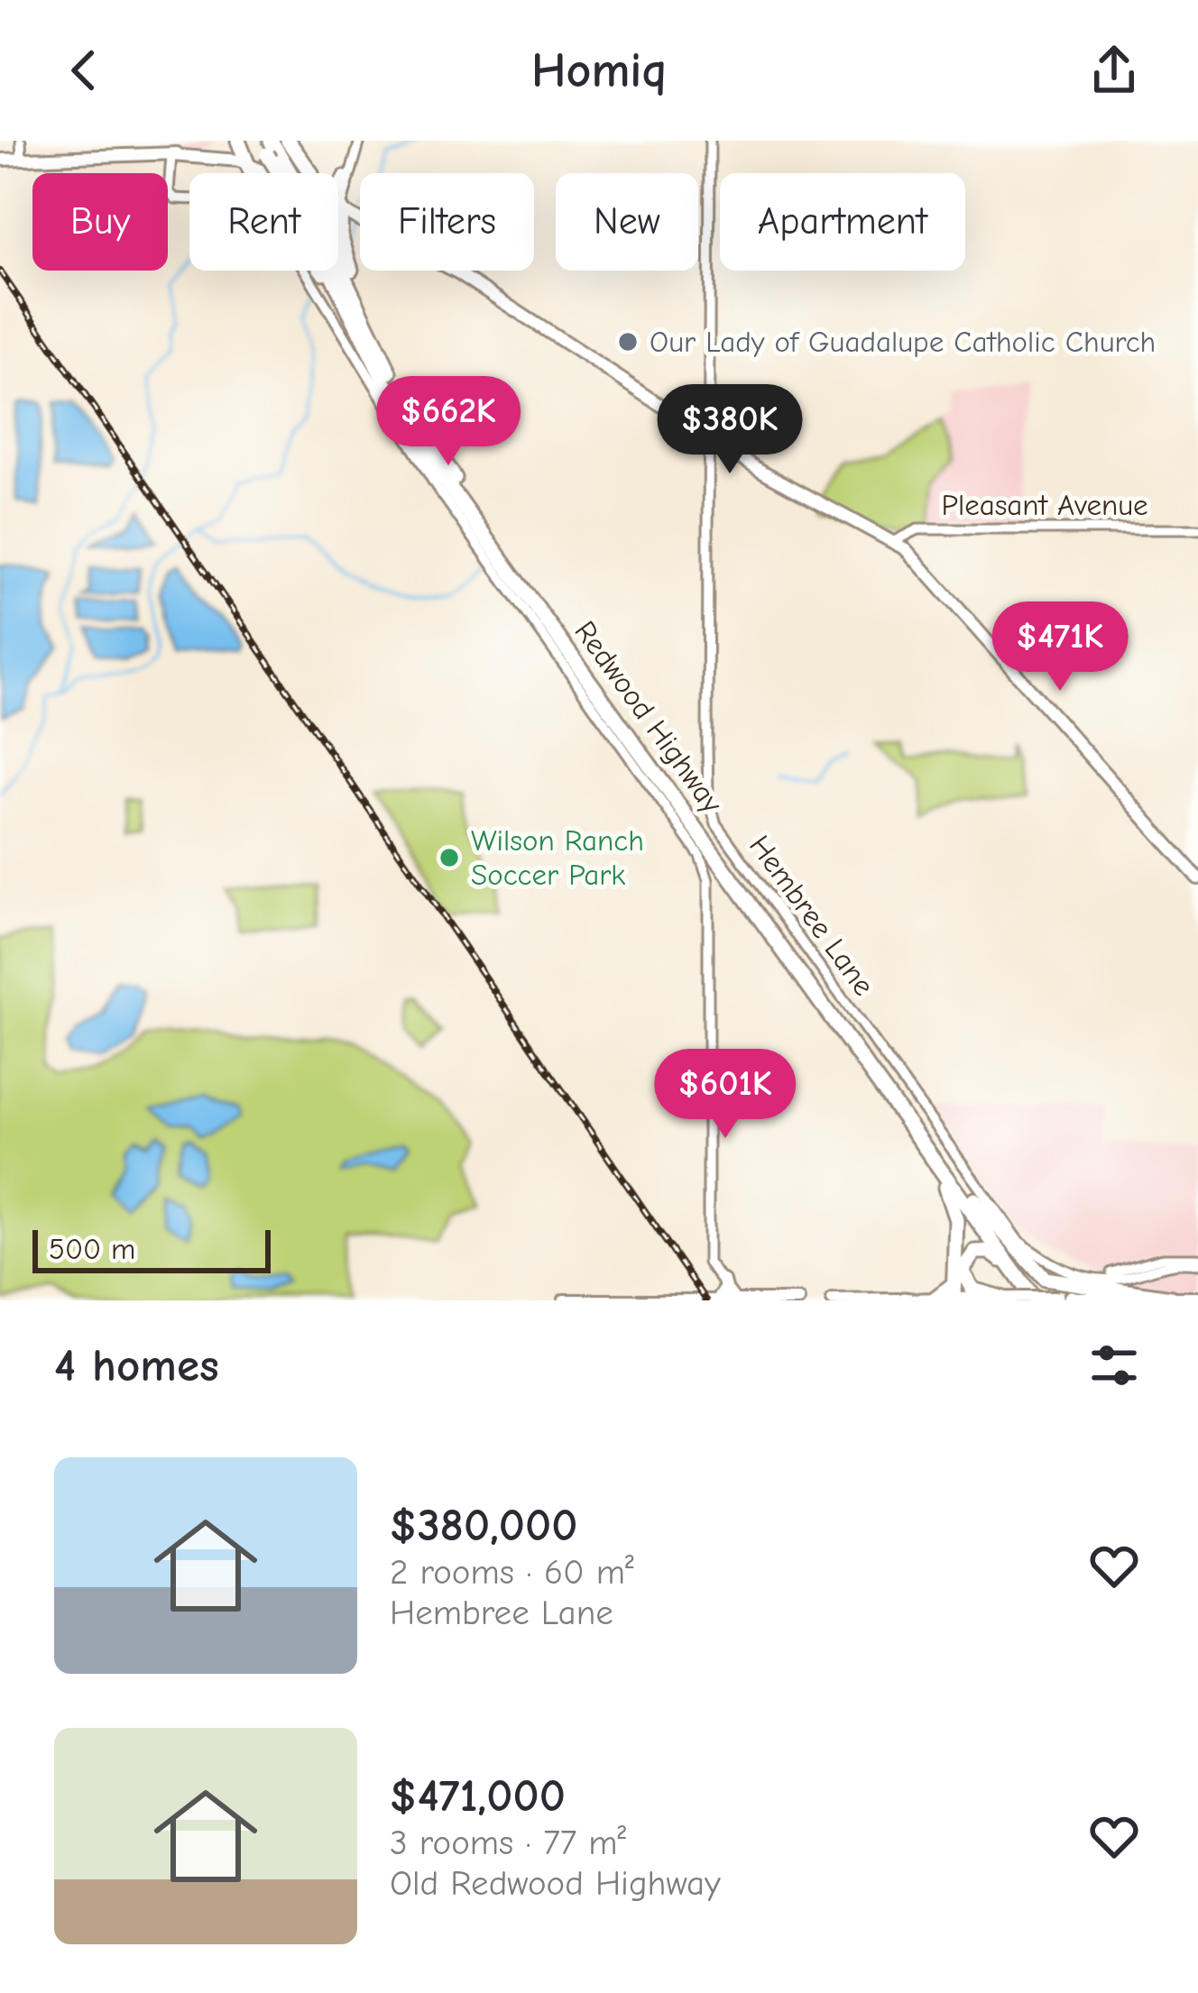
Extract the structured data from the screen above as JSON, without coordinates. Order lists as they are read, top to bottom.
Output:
{
  "streets": {
    "highway": ["Redwood Highway"],
    "street": ["Pleasant Avenue", "Hembree Lane"]
  },
  "places": ["Our Lady of Guadalupe Catholic Church", "Wilson Ranch Soccer Park"],
  "scale_bar": "500 m",
  "page": {
    "header": "Homiq",
    "chip": [
      "Buy",
      "Rent",
      "Filters",
      "New",
      "Apartment"
    ],
    "price": [
      "$662K",
      "$380K",
      "$471K",
      "$601K"
    ],
    "scale": "500 m",
    "heading": "4 homes",
    "list": [
      {
        "name": "$380,000",
        "note": "2 rooms · 60 m² · Hembree Lane"
      },
      {
        "name": "$471,000",
        "note": "3 rooms · 77 m² · Old Redwood Highway"
      }
    ]
  }
}
